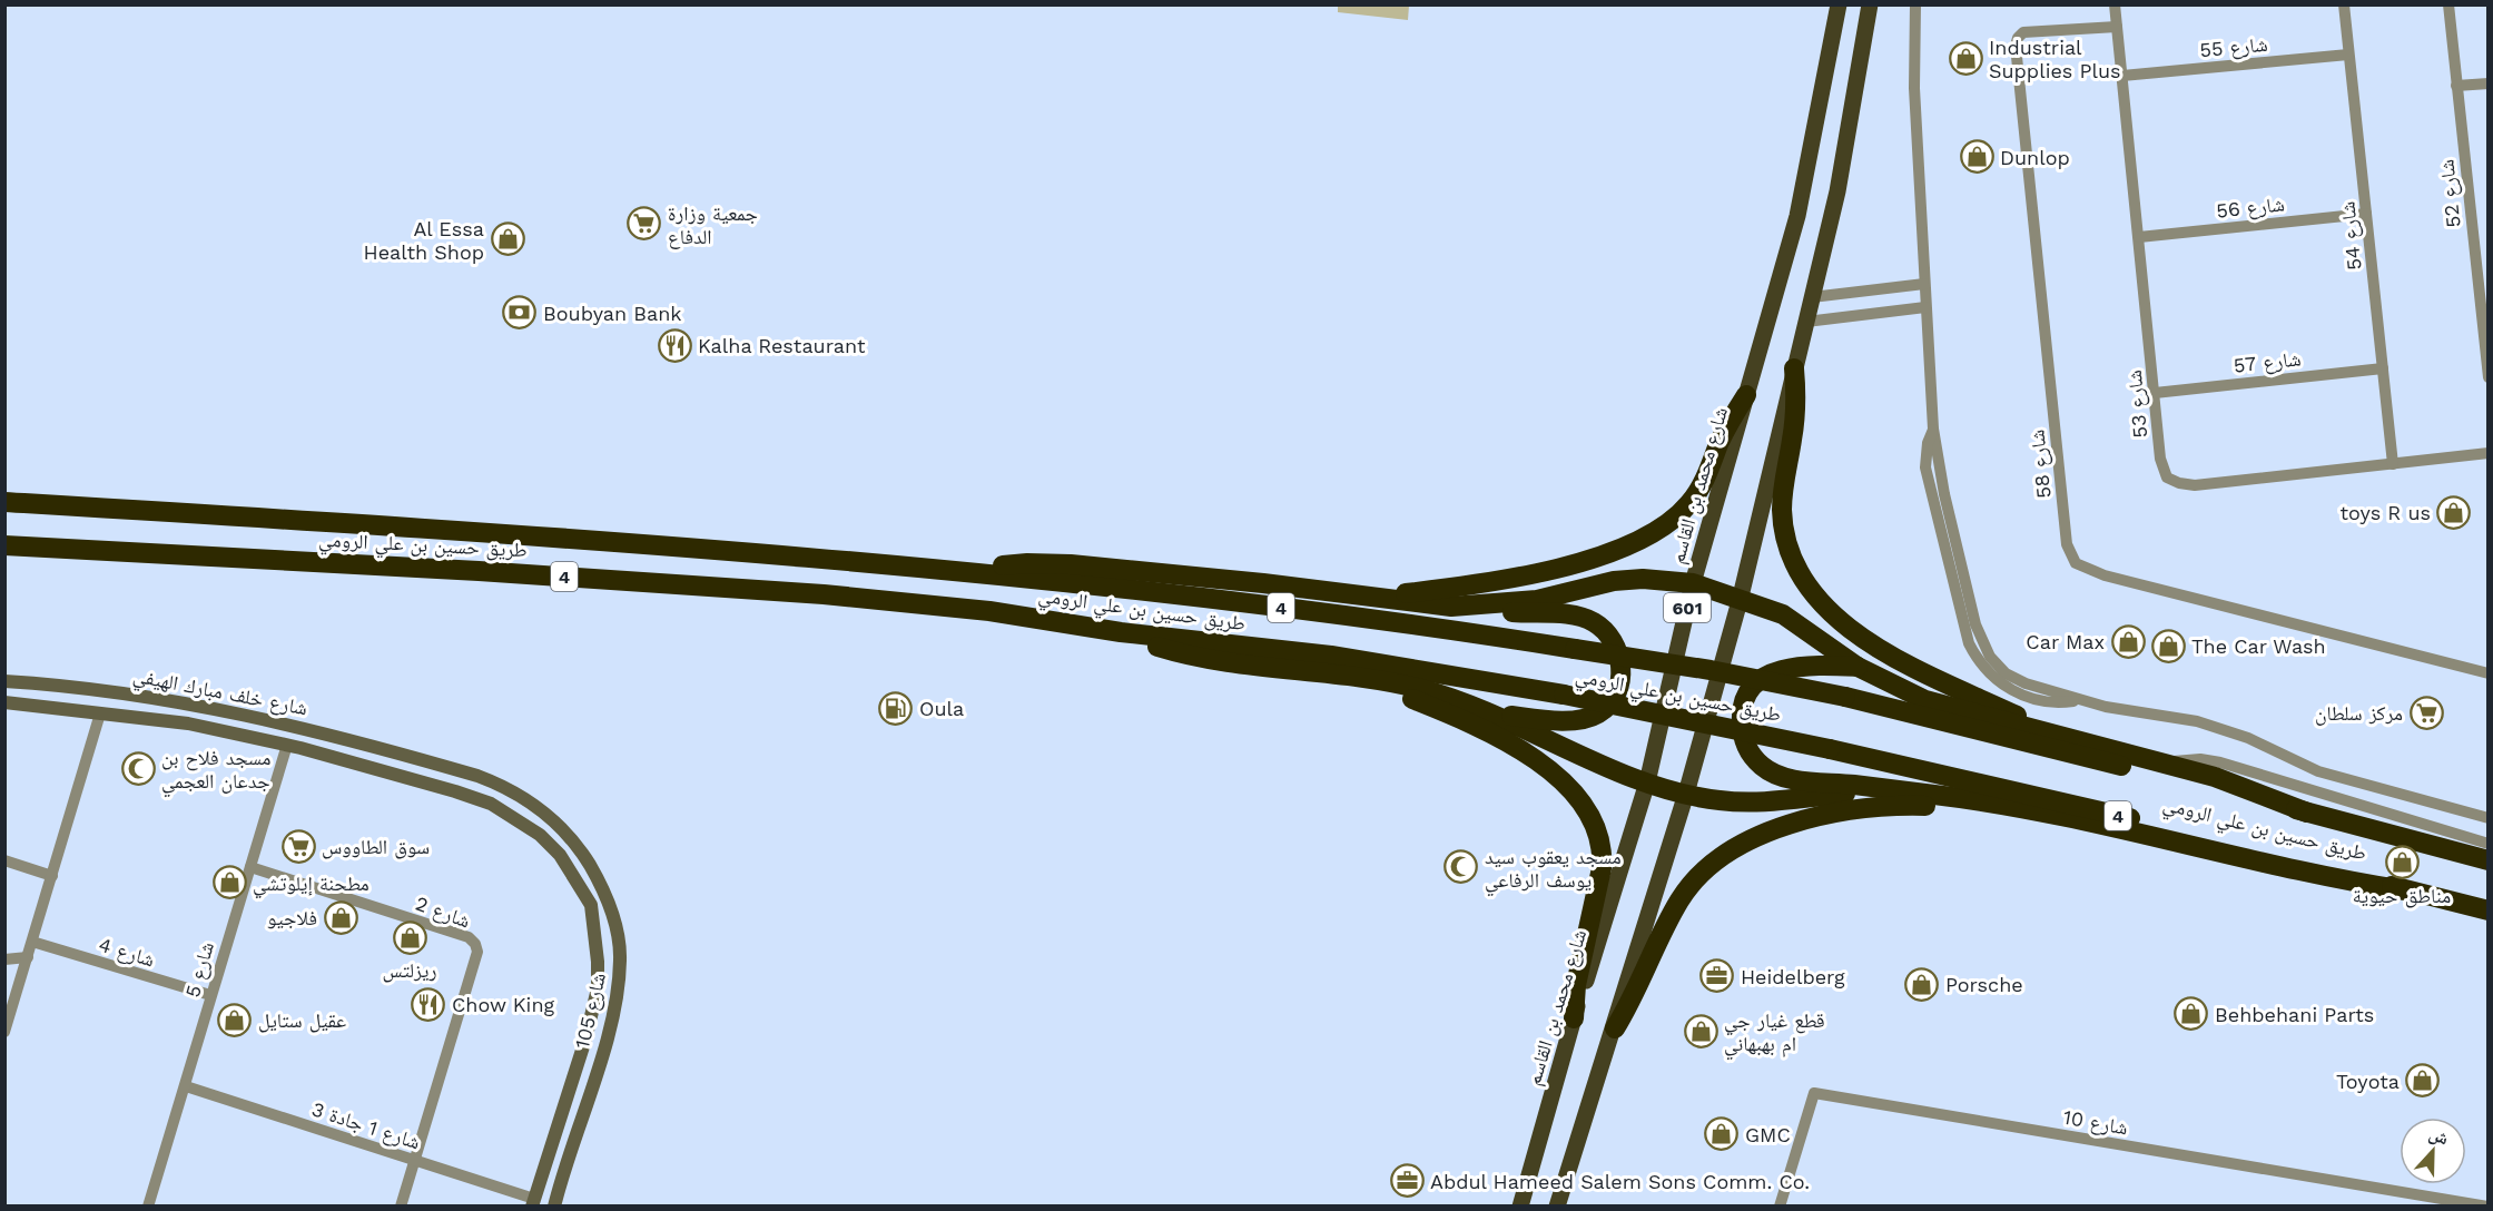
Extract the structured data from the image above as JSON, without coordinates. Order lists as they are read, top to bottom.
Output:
{
  "streets": {
    "highway": ["طريق حسين بن علي الرومي", "4"],
    "main road": ["شارع محمد بن القاسم", "601"],
    "street": [
      "شارع 55",
      "شارع 52",
      "شارع 56",
      "شارع 54",
      "شارع 57",
      "شارع 53",
      "شارع 58",
      "شارع خلف مبارك الهيفي",
      "شارع 2",
      "شارع 4",
      "شارع 5",
      "شارع 105",
      "شارع 10",
      "شارع 1 جادة 3"
    ]
  },
  "crossings": [
    ["شارع 55", "شارع 54"],
    ["شارع 55", "شارع 53"],
    ["شارع 56", "شارع 54"],
    ["شارع 56", "شارع 53"],
    ["شارع 54", "شارع 57"],
    ["شارع 54", "شارع 53"],
    ["شارع 57", "شارع 53"],
    ["شارع 53", "شارع 58"],
    ["شارع خلف مبارك الهيفي", "شارع 5"],
    ["شارع خلف مبارك الهيفي", "شارع 105"],
    ["شارع 2", "شارع 5"],
    ["شارع 2", "شارع 1 جادة 3"],
    ["شارع 4", "شارع 5"],
    ["شارع 5", "شارع 1 جادة 3"],
    ["شارع 105", "شارع 1 جادة 3"]
  ],
  "places": {
    "shop": [
      "Industrial Supplies Plus",
      "Dunlop",
      "Al Essa Health Shop",
      "toys R us",
      "Car Max",
      "The Car Wash",
      "مناطق حيوية",
      "مطحنة إيلوتشي",
      "فلاجيو",
      "ريزلتس",
      "Porsche",
      "Behbehani Parts",
      "عقيل ستايل",
      "قطع غيار جي ام بهبهاني",
      "Toyota",
      "GMC"
    ],
    "supermarket": ["جمعية وزارة الدفاع", "مركز سلطان", "سوق الطاووس"],
    "bank": ["Boubyan Bank"],
    "restaurant": ["Kalha Restaurant", "Chow King"],
    "fuel station": ["Oula"],
    "mosque": ["مسجد فلاح بن جدعان العجمي", "مسجد يعقوب سيد يوسف الرفاعي"],
    "office": ["Heidelberg", "Abdul Hameed Salem Sons Comm. Co."]
  },
  "north": "top"
}
